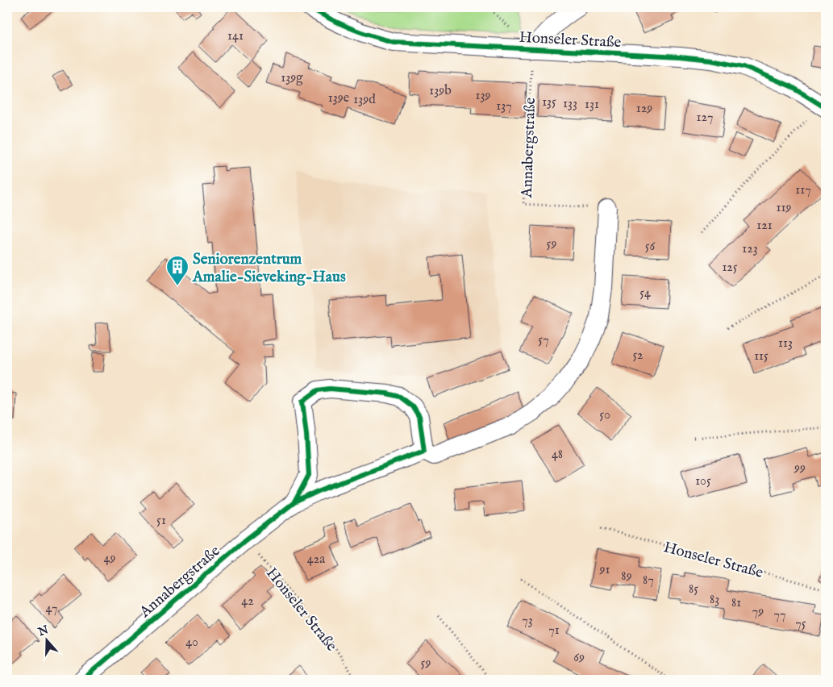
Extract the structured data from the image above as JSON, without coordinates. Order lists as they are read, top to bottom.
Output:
{
  "streets": {
    "street": ["Honseler Straße", "Annabergstraße"]
  },
  "crossings": [
    ["Honseler Straße", "Annabergstraße"]
  ],
  "places": {
    "building": ["Seniorenzentrum Amalie-Sieveking-Haus"]
  },
  "house_numbers": [
    "141",
    "139g",
    "139b",
    "139",
    "139e",
    "139d",
    "135",
    "133",
    "131",
    "137",
    "129",
    "127",
    "117",
    "119",
    "121",
    "59",
    "56",
    "123",
    "125",
    "54",
    "57",
    "113",
    "52",
    "115",
    "50",
    "48",
    "99",
    "105",
    "51",
    "49",
    "42a",
    "91",
    "89",
    "87",
    "85",
    "83",
    "42",
    "81",
    "47",
    "79",
    "77",
    "73",
    "75",
    "71",
    "40",
    "69",
    "59"
  ],
  "north": "top"
}
